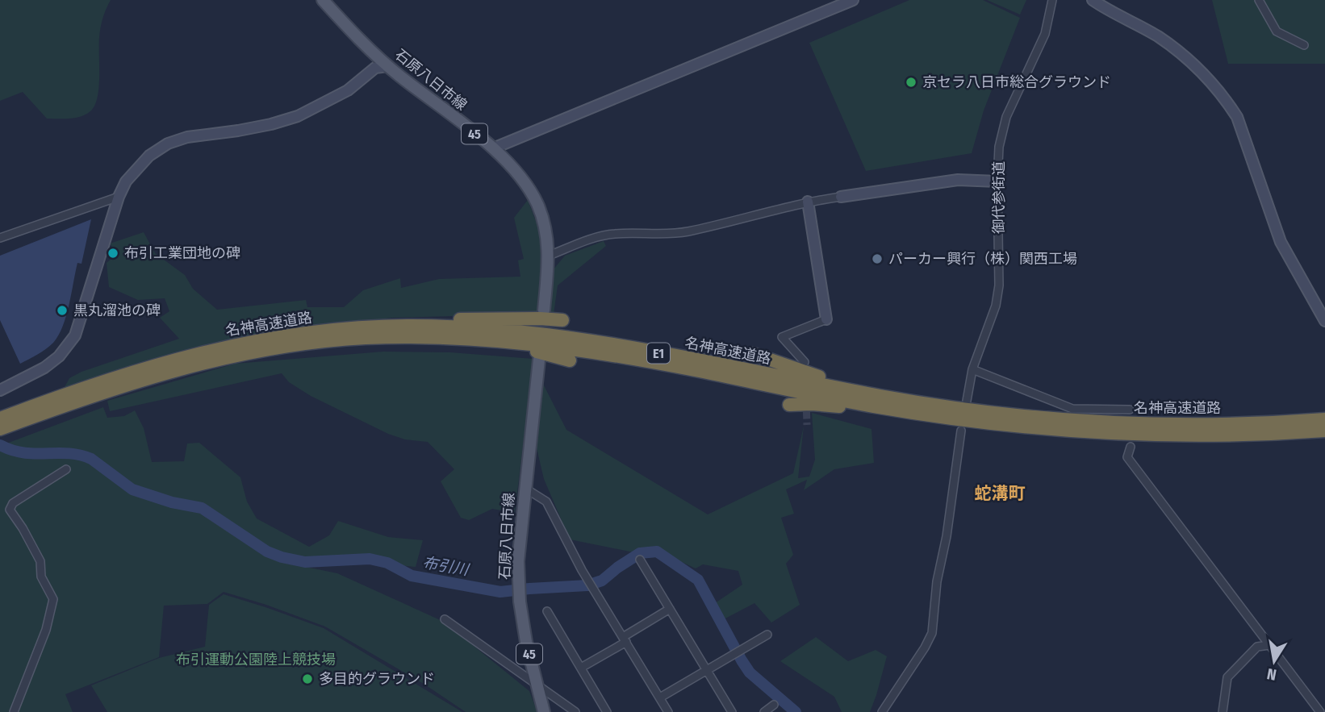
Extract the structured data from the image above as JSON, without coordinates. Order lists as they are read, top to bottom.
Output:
{
  "streets": {
    "highway": ["名神高速道路", "E1"],
    "main road": ["石原八日市線", "45"],
    "street": ["御代参街道"]
  },
  "districts": ["蛇溝町"],
  "water": ["布引川"],
  "parks": ["布引運動公園陸上競技場"],
  "places": [
    "京セラ八日市総合グラウンド",
    "布引工業団地の碑",
    "パーカー興行（株）関西工場",
    "黒丸溜池の碑",
    "多目的グラウンド"
  ],
  "north": "bottom"
}
